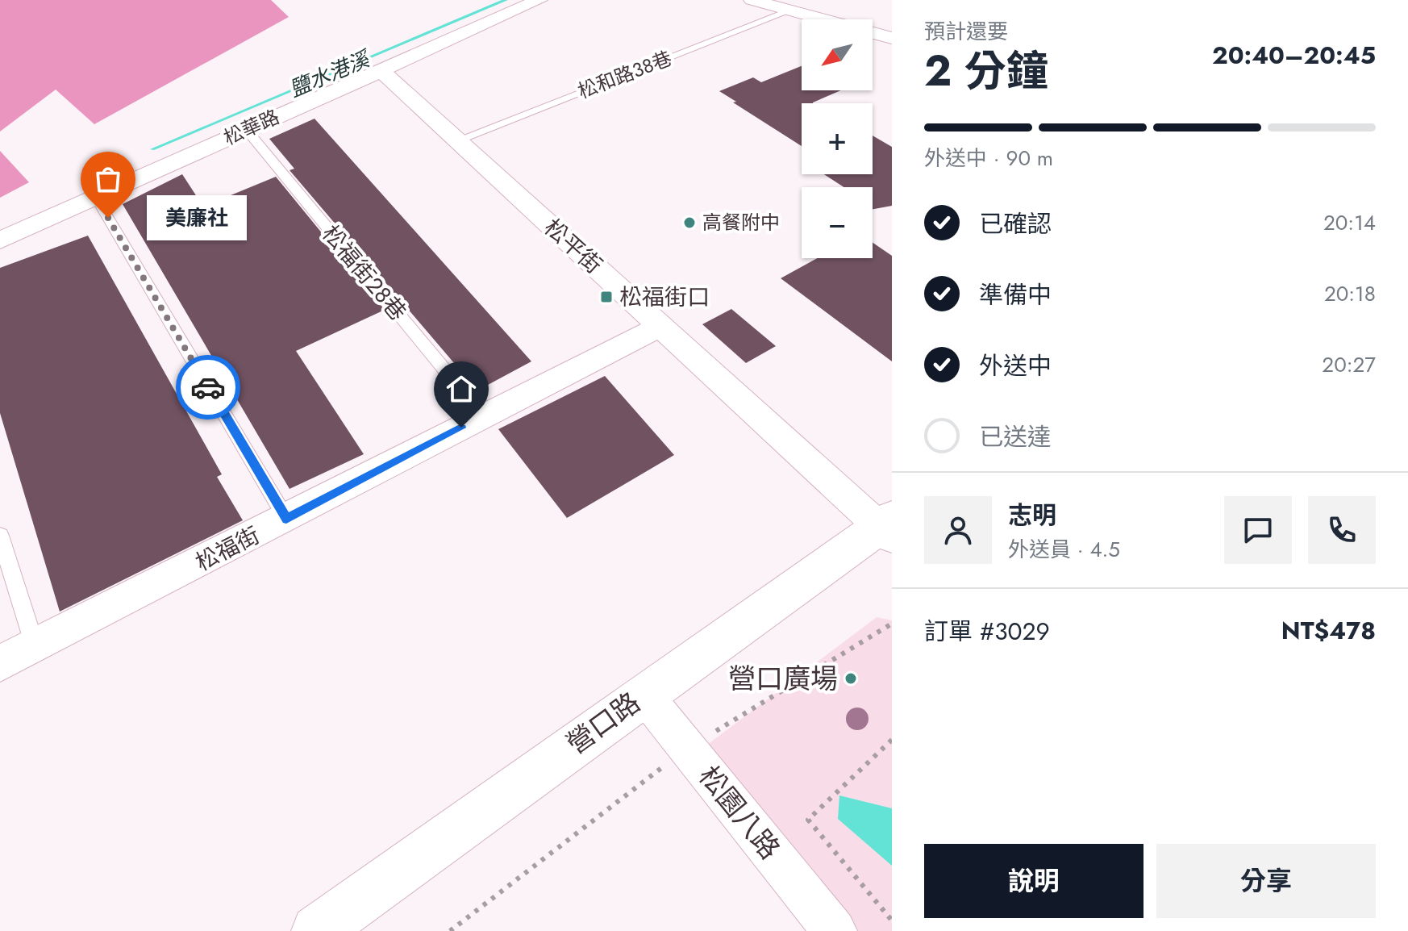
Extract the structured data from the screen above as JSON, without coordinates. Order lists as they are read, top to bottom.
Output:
{
  "streets": {
    "street": [
      "松華路",
      "松平街",
      "松福街",
      "營口路",
      "松園八路"
    ],
    "lane": ["松和路38巷", "松福街28巷"]
  },
  "crossings": [
    ["松和路38巷", "松平街"],
    ["松華路", "松平街"],
    ["松華路", "松福街28巷"],
    ["松平街", "松福街"],
    ["松平街", "營口路"],
    ["松福街28巷", "松福街"],
    ["營口路", "松園八路"]
  ],
  "water": ["鹽水港溪"],
  "places": {
    "other": ["美廉社", "高餐附中", "營口廣場"],
    "transit": ["松福街口"]
  },
  "north": "bottom left",
  "page": {
    "heading": ["2 分鐘", "預計還要", "20:40–20:45"],
    "panel": [
      "志明",
      "外送員 · 4.5",
      "訂單 #3029",
      "NT$478"
    ],
    "map_buttons": ["+", "−"],
    "bar": "外送中 · 90 m",
    "list": [
      ["已確認", "20:14"],
      ["準備中", "20:18"],
      ["外送中", "20:27"],
      "已送達"
    ],
    "bubble": "美廉社",
    "buttons": ["說明", "分享"]
  }
}
